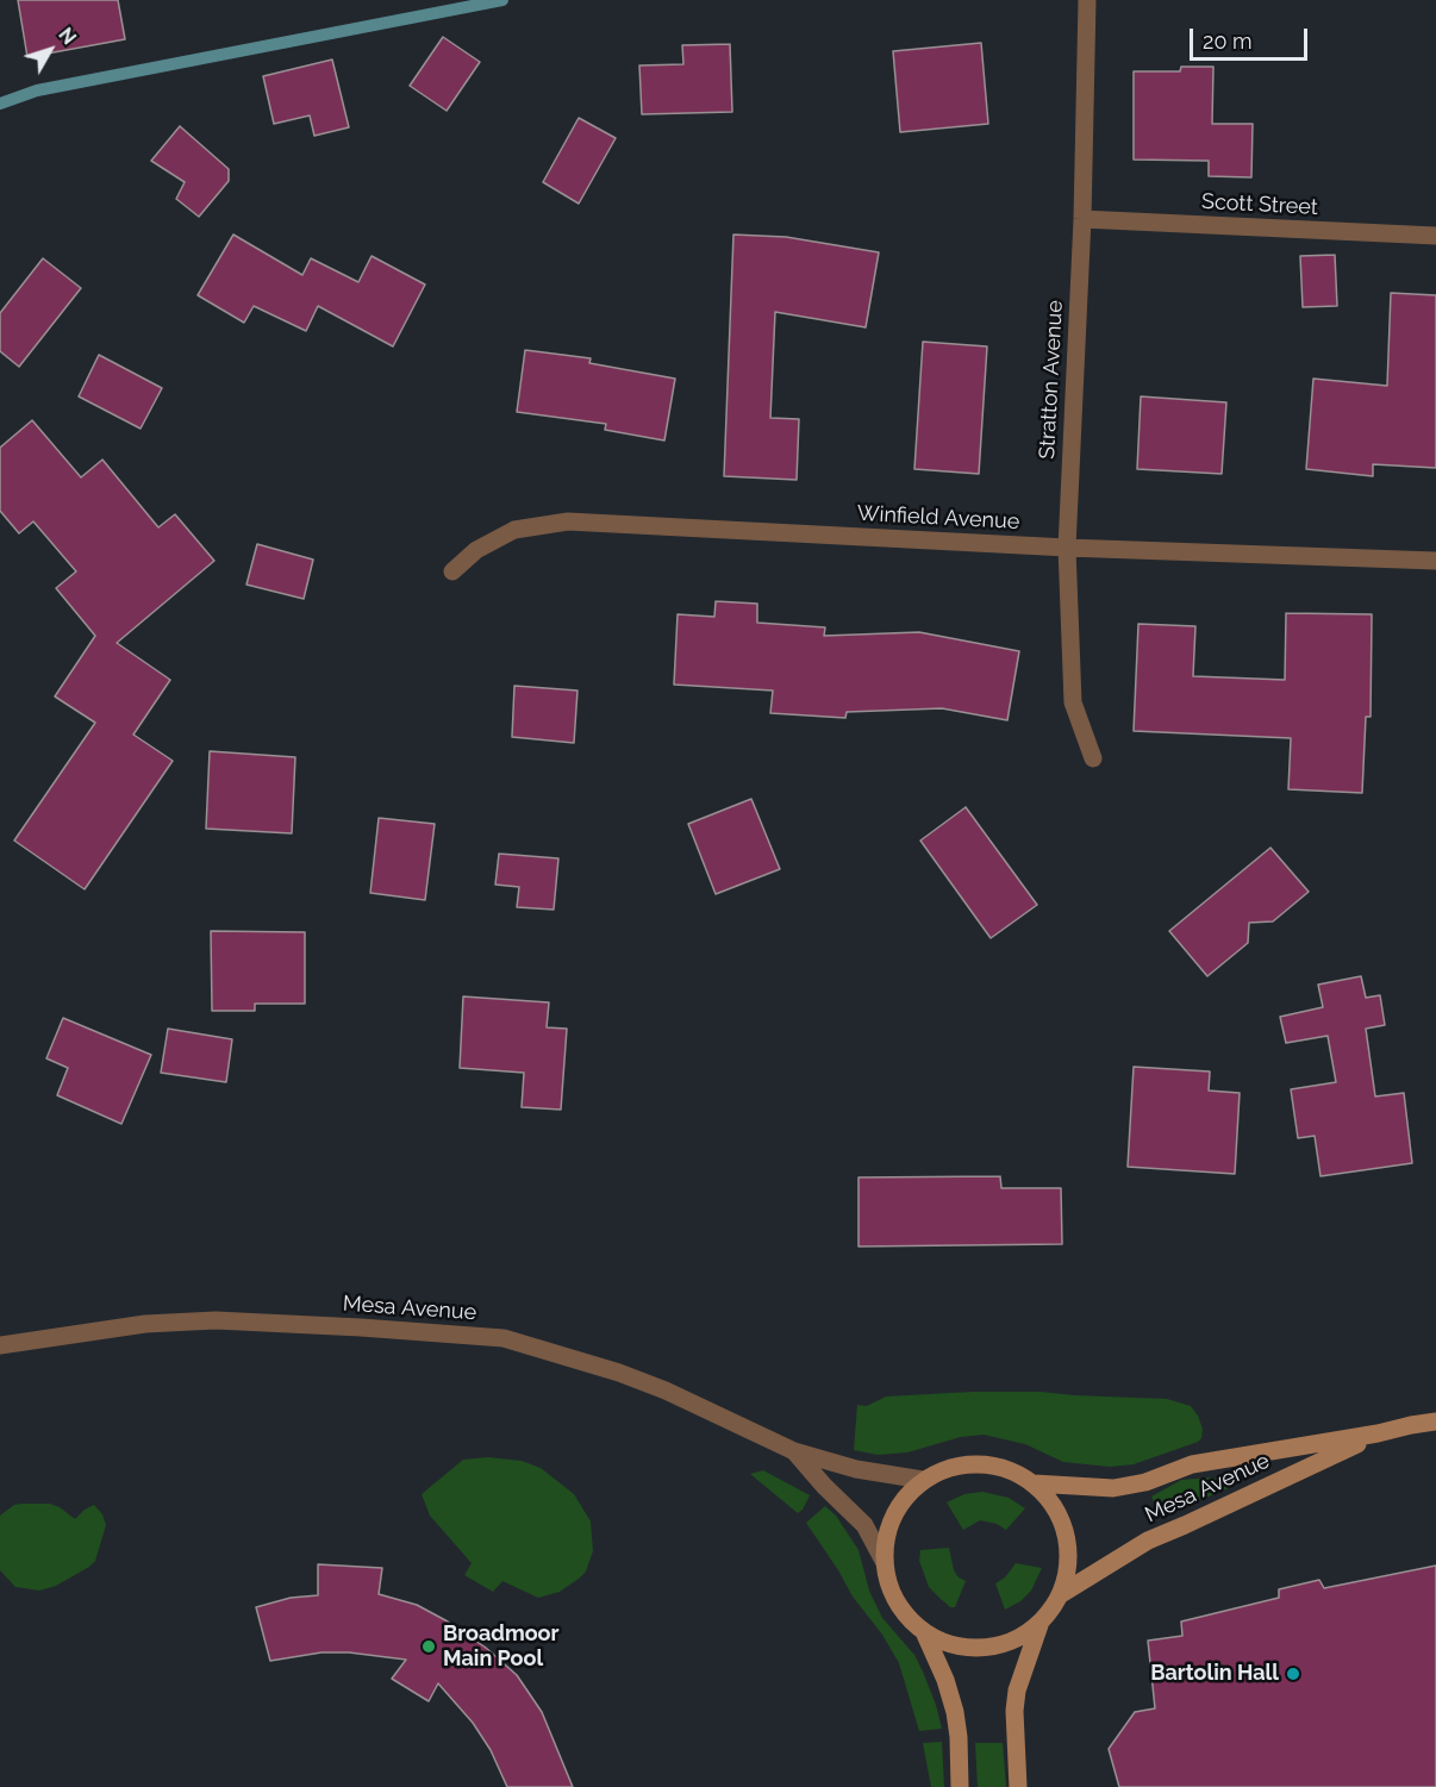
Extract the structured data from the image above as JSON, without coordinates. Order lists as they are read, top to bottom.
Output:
{
  "streets": {
    "main road": ["Mesa Avenue"],
    "street": ["Scott Street", "Stratton Avenue", "Winfield Avenue"]
  },
  "crossings": [
    ["Scott Street", "Stratton Avenue"],
    ["Stratton Avenue", "Winfield Avenue"]
  ],
  "places": ["Broadmoor Main Pool", "Bartolin Hall"],
  "scale_bar": "20 m",
  "north": "top right"
}
